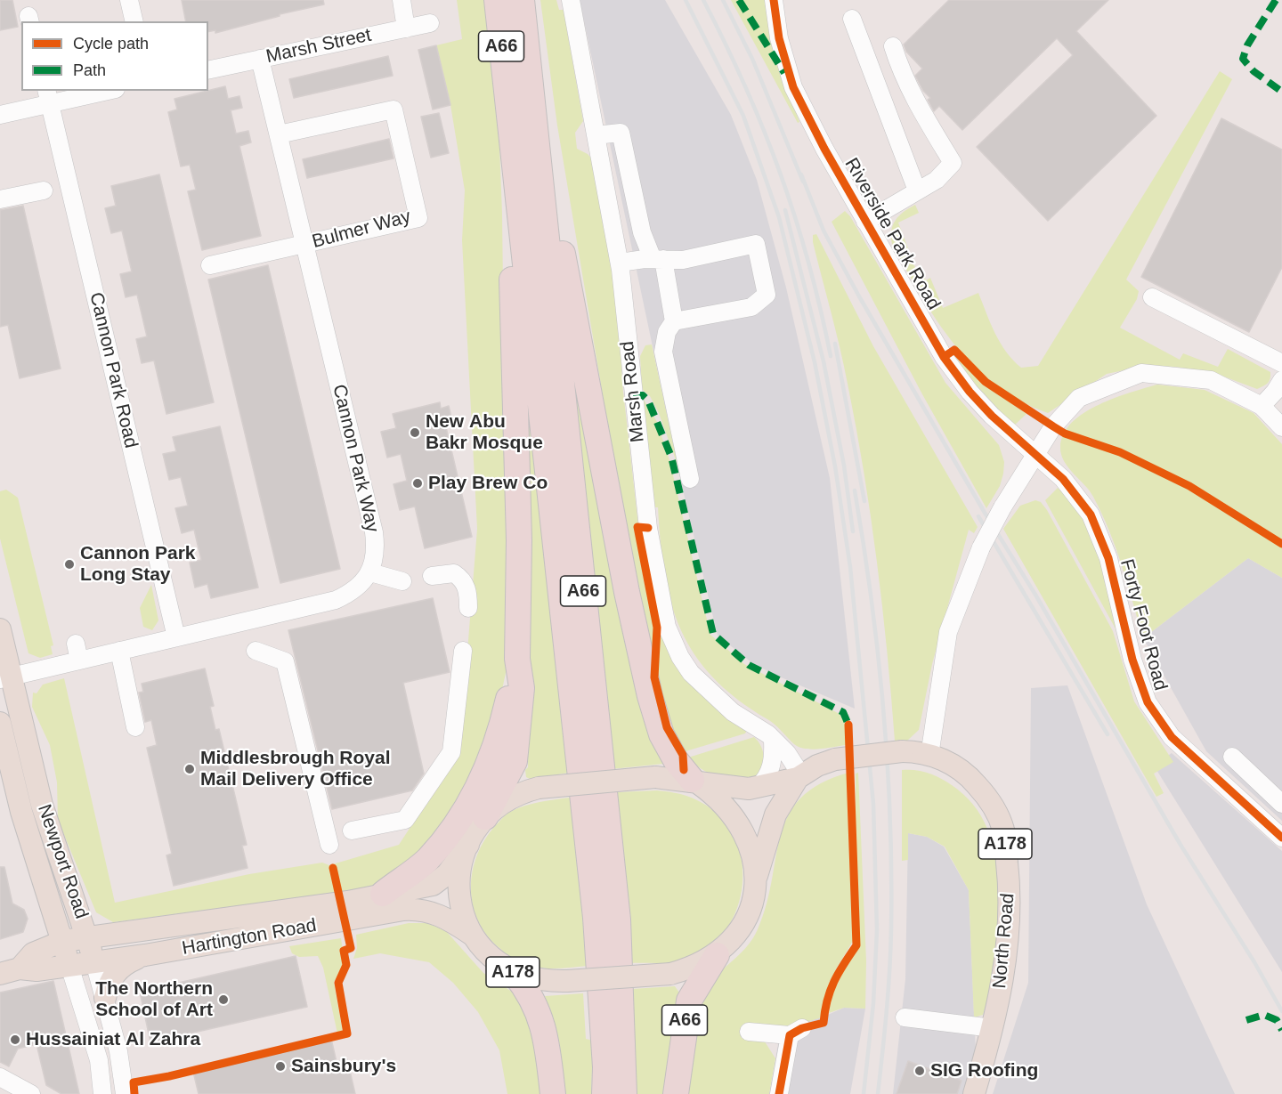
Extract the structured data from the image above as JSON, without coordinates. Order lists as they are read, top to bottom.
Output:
{
  "streets": {
    "highway": ["A66"],
    "main road": [
      "A178",
      "Newport Road",
      "Hartington Road",
      "North Road"
    ],
    "street": [
      "Marsh Street",
      "Bulmer Way",
      "Riverside Park Road",
      "Cannon Park Road",
      "Marsh Road",
      "Cannon Park Way",
      "Forty Foot Road"
    ]
  },
  "crossings": [
    ["Marsh Street", "Cannon Park Way"],
    ["A66", "A178"],
    ["Bulmer Way", "Cannon Park Way"],
    ["Riverside Park Road", "Forty Foot Road"],
    ["Marsh Road", "A178"],
    ["A178", "Hartington Road"],
    ["A178", "North Road"],
    ["Newport Road", "Hartington Road"]
  ],
  "places": [
    "New Abu Bakr Mosque",
    "Play Brew Co",
    "Cannon Park Long Stay",
    "Middlesbrough Royal Mail Delivery Office",
    "The Northern School of Art",
    "Hussainiat Al Zahra",
    "Sainsbury's",
    "SIG Roofing"
  ],
  "legend": ["Cycle path", "Path"]
}
